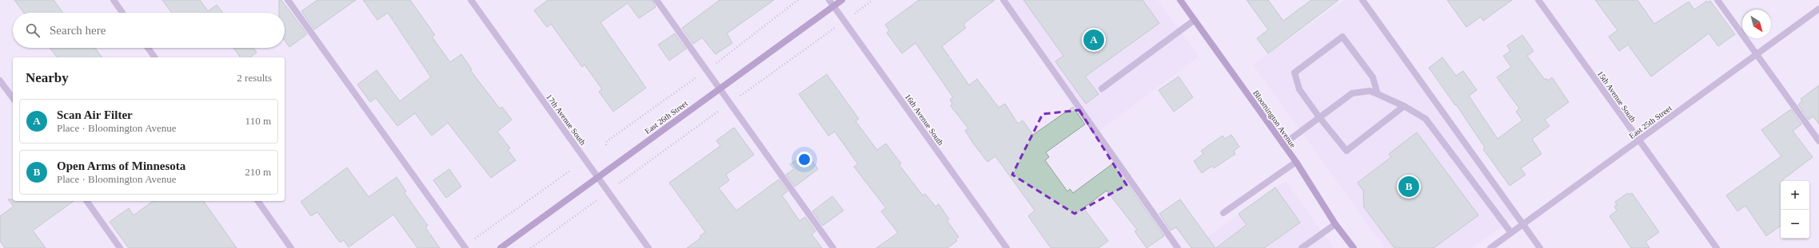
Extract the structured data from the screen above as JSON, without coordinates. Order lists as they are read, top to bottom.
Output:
{
  "streets": {
    "street": [
      "15th Avenue South",
      "East 26th Street",
      "Bloomington Avenue",
      "17th Avenue South",
      "16th Avenue South",
      "East 25th Street"
    ]
  },
  "crossings": [
    ["15th Avenue South", "East 25th Street"],
    ["East 26th Street", "17th Avenue South"],
    ["East 26th Street", "16th Avenue South"]
  ],
  "north": "bottom right",
  "page": {
    "search": "Search here",
    "pins": ["A", "B"],
    "heading": ["Nearby", "2 results"],
    "list": [
      {
        "mark": "A",
        "name": "Scan Air Filter",
        "note": "Place · Bloomington Avenue",
        "value": "110 m"
      },
      {
        "mark": "B",
        "name": "Open Arms of Minnesota",
        "note": "Place · Bloomington Avenue",
        "value": "210 m"
      }
    ],
    "map_buttons": ["+", "−"]
  }
}
